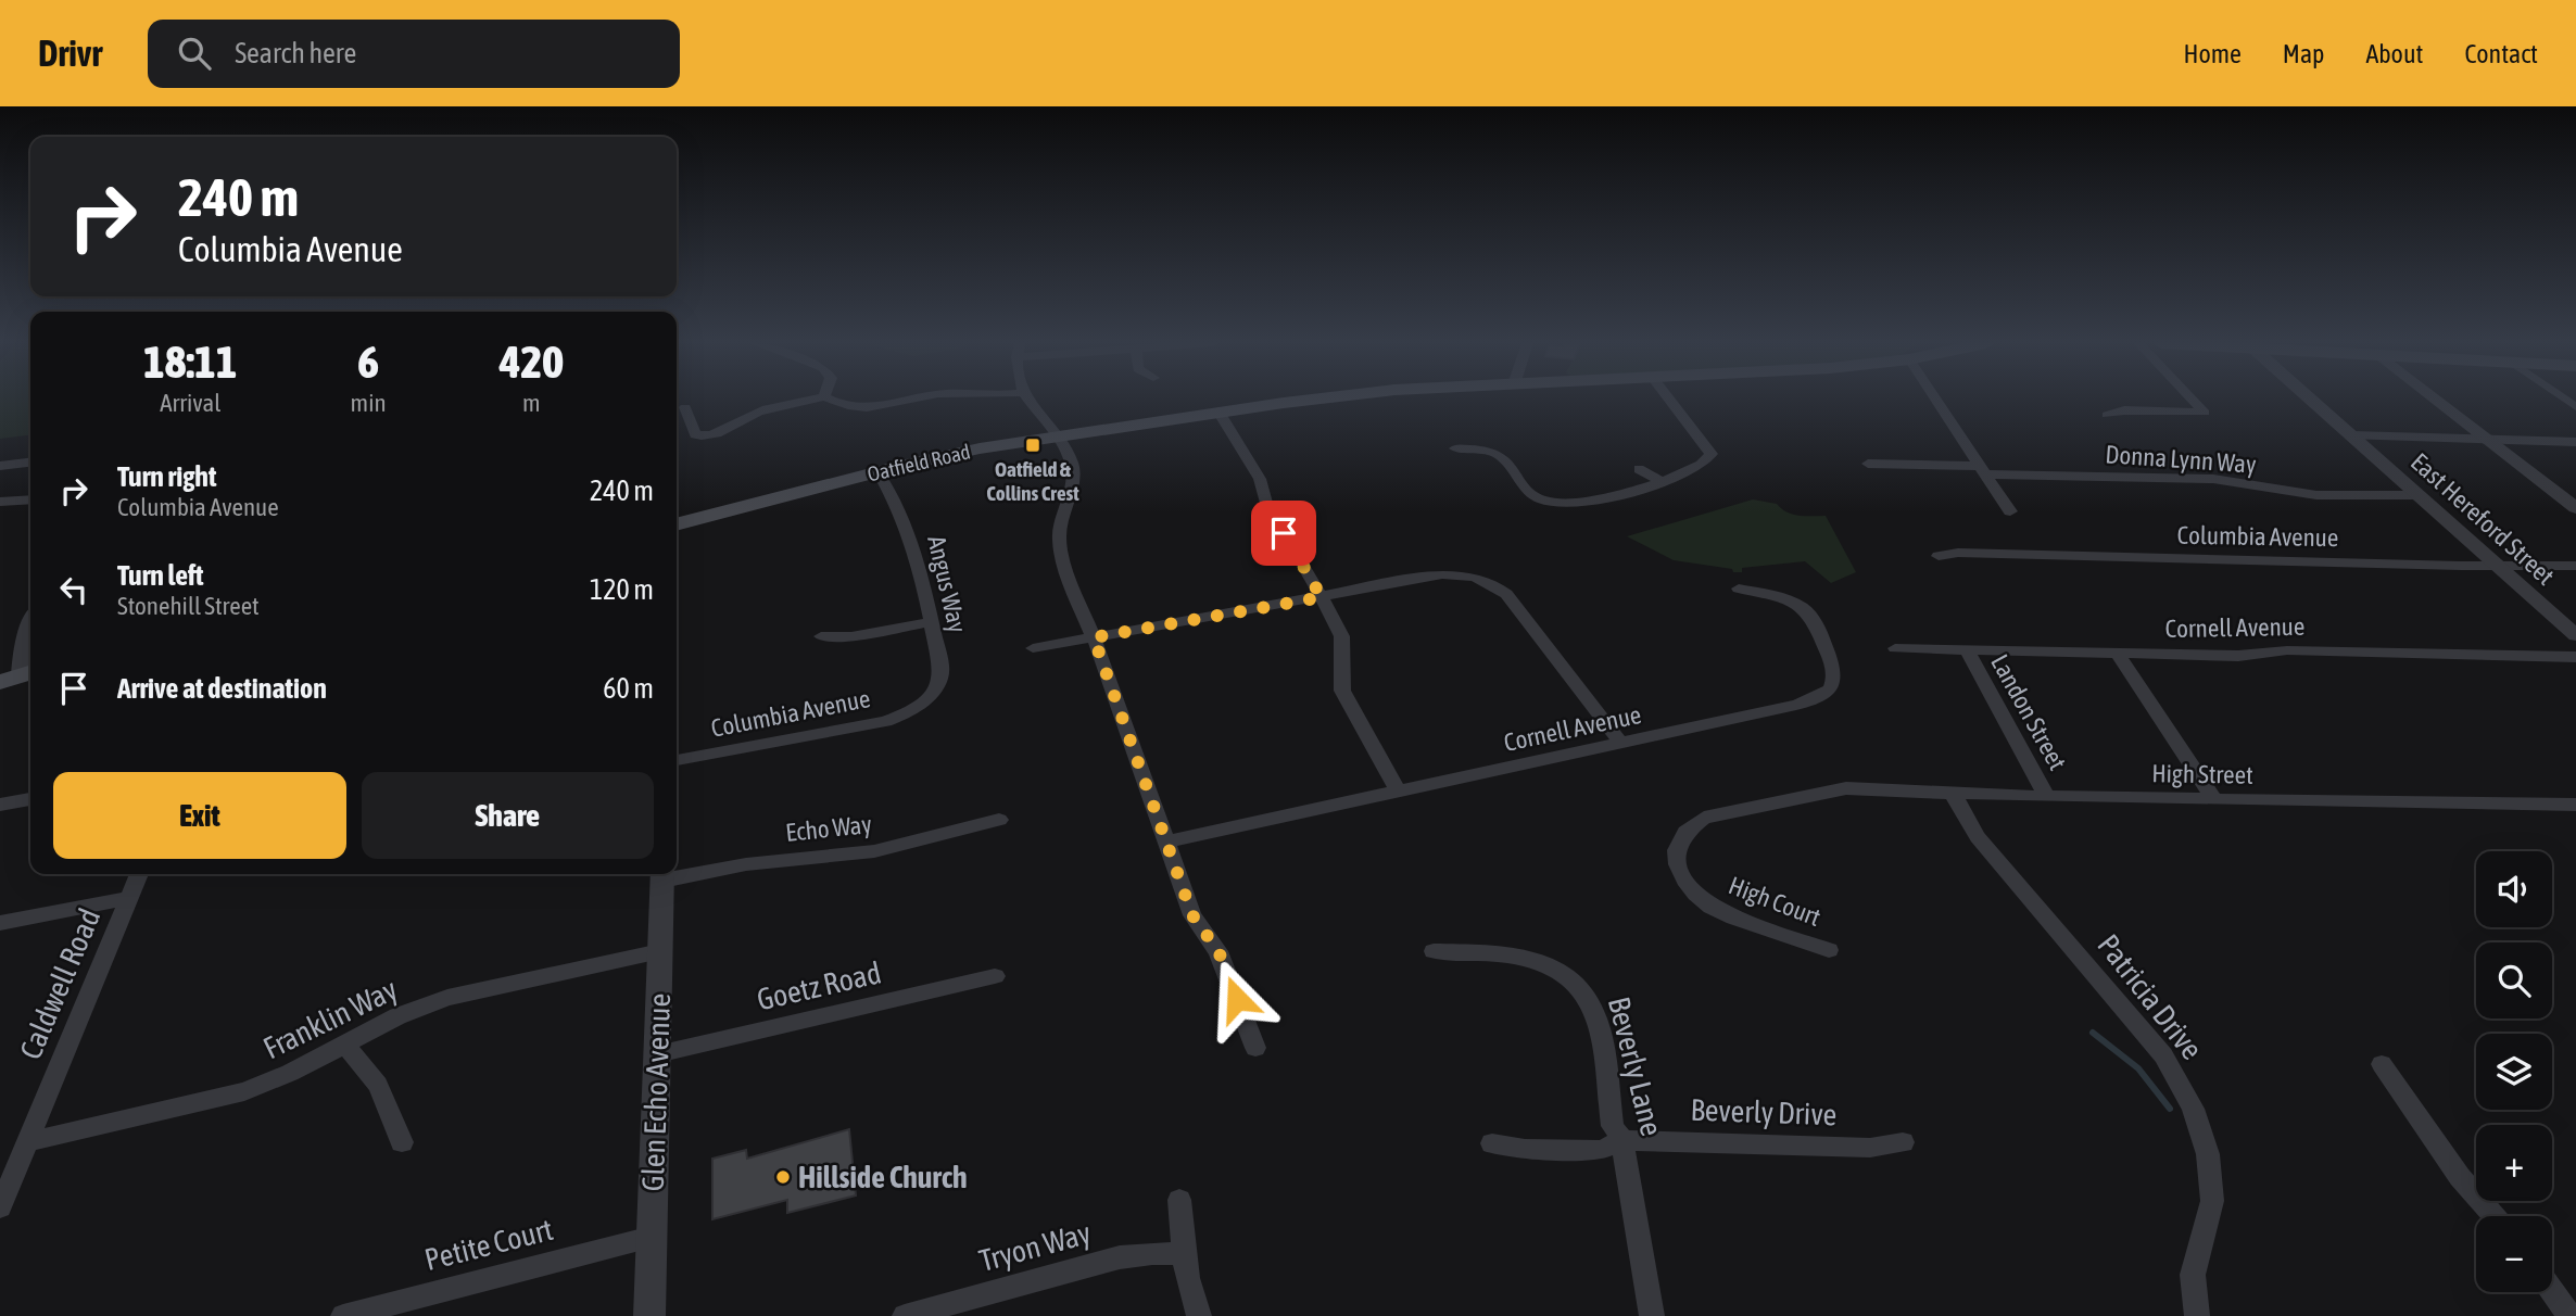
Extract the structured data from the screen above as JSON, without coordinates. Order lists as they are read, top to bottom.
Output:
{
  "streets": {
    "main road": ["Oatfield Road"],
    "street": [
      "Donna Lynn Way",
      "East Hereford Street",
      "Columbia Avenue",
      "Angus Way",
      "Cornell Avenue",
      "Landon Street",
      "High Street",
      "Echo Way",
      "High Court",
      "Caldwell Road",
      "Goetz Road",
      "Patricia Drive",
      "Franklin Way",
      "Beverly Lane",
      "Glen Echo Avenue",
      "Beverly Drive",
      "Petite Court",
      "Tryon Way"
    ]
  },
  "crossings": [
    ["Donna Lynn Way", "East Hereford Street"],
    ["Oatfield Road", "Angus Way"],
    ["East Hereford Street", "Columbia Avenue"],
    ["Columbia Avenue", "Angus Way"],
    ["Cornell Avenue", "Landon Street"],
    ["Landon Street", "High Street"],
    ["High Street", "High Court"],
    ["High Street", "Patricia Drive"],
    ["Caldwell Road", "Franklin Way"],
    ["Goetz Road", "Glen Echo Avenue"],
    ["Franklin Way", "Glen Echo Avenue"],
    ["Beverly Lane", "Beverly Drive"],
    ["Glen Echo Avenue", "Petite Court"]
  ],
  "places": {
    "transit": ["Oatfield & Collins Crest"],
    "other": ["Hillside Church"]
  },
  "page": {
    "header": "Drivr",
    "search": "Search here",
    "nav": [
      "Home",
      "Map",
      "About",
      "Contact"
    ],
    "turn": ["240 m", "Columbia Avenue"],
    "eta": [
      "18:11",
      "Arrival",
      "6",
      "min",
      "420",
      "m"
    ],
    "list": [
      {
        "name": "Turn right",
        "note": "Columbia Avenue",
        "value": "240 m"
      },
      {
        "name": "Turn left",
        "note": "Stonehill Street",
        "value": "120 m"
      },
      {
        "name": "Arrive at destination",
        "value": "60 m"
      }
    ],
    "buttons": ["Exit", "Share"],
    "map_buttons": ["+", "−"]
  }
}
